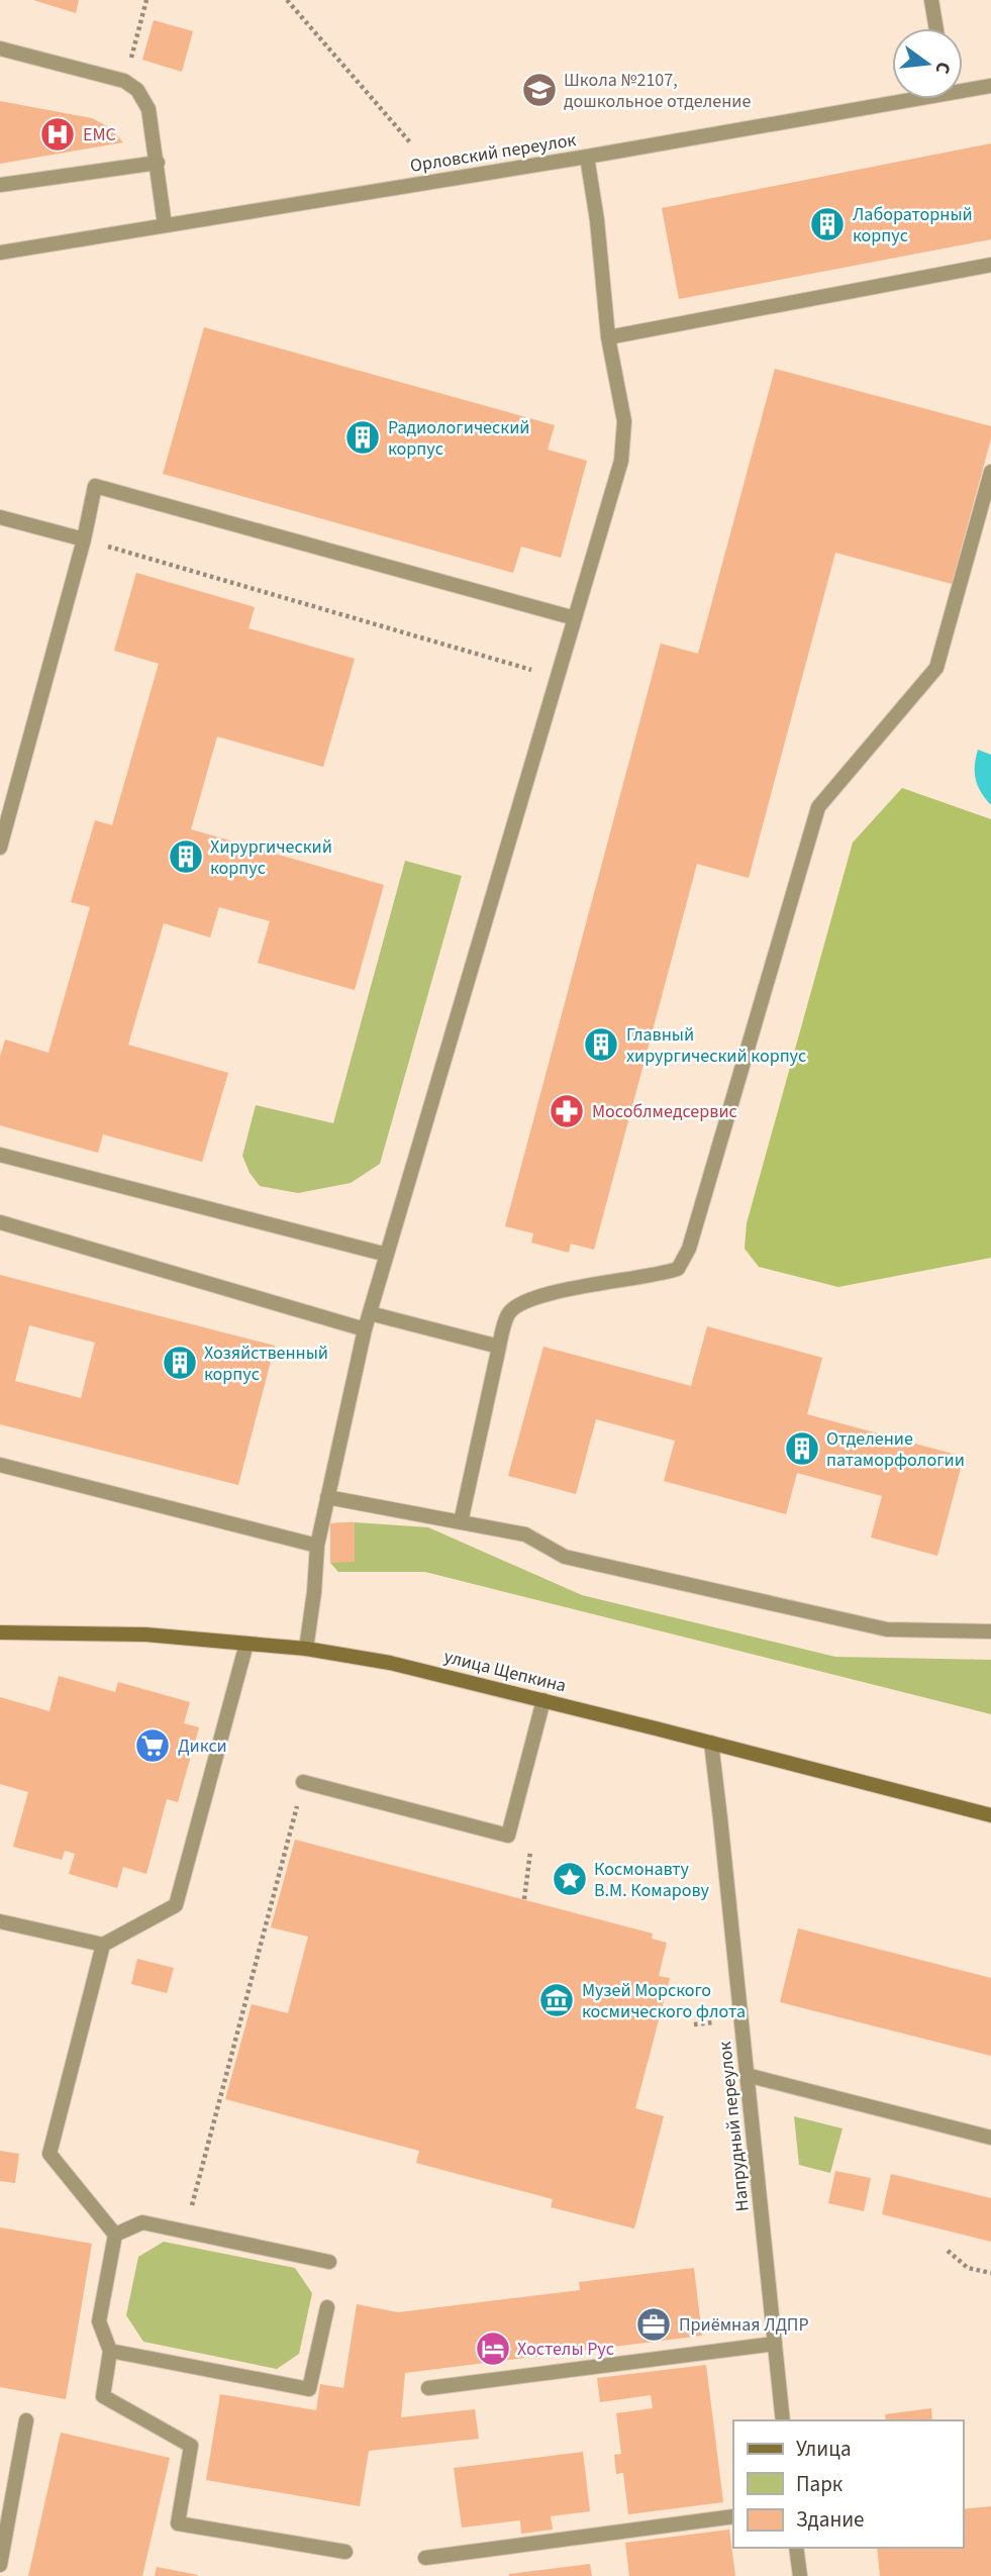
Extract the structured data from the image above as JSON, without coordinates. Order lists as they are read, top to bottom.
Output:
{
  "streets": {
    "street": ["Орловский переулок", "улица Щепкина", "Напрудный переулок"]
  },
  "crossings": [
    ["улица Щепкина", "Напрудный переулок"]
  ],
  "places": {
    "school or university": ["Школа №2107, дошкольное отделение"],
    "hospital": ["EMC"],
    "building": [
      "Лабораторный корпус",
      "Радиологический корпус",
      "Хирургический корпус",
      "Главный хирургический корпус",
      "Хозяйственный корпус",
      "Отделение патаморфологии"
    ],
    "pharmacy": ["Мособлмедсервис"],
    "supermarket": ["Дикси"],
    "place": ["Космонавту В.М. Комарову"],
    "museum": ["Музей Морского космического флота"],
    "office": ["Приёмная ЛДПР"],
    "hotel": ["Хостелы Рус"]
  },
  "legend": ["Улица", "Парк", "Здание"],
  "north": "right"
}
